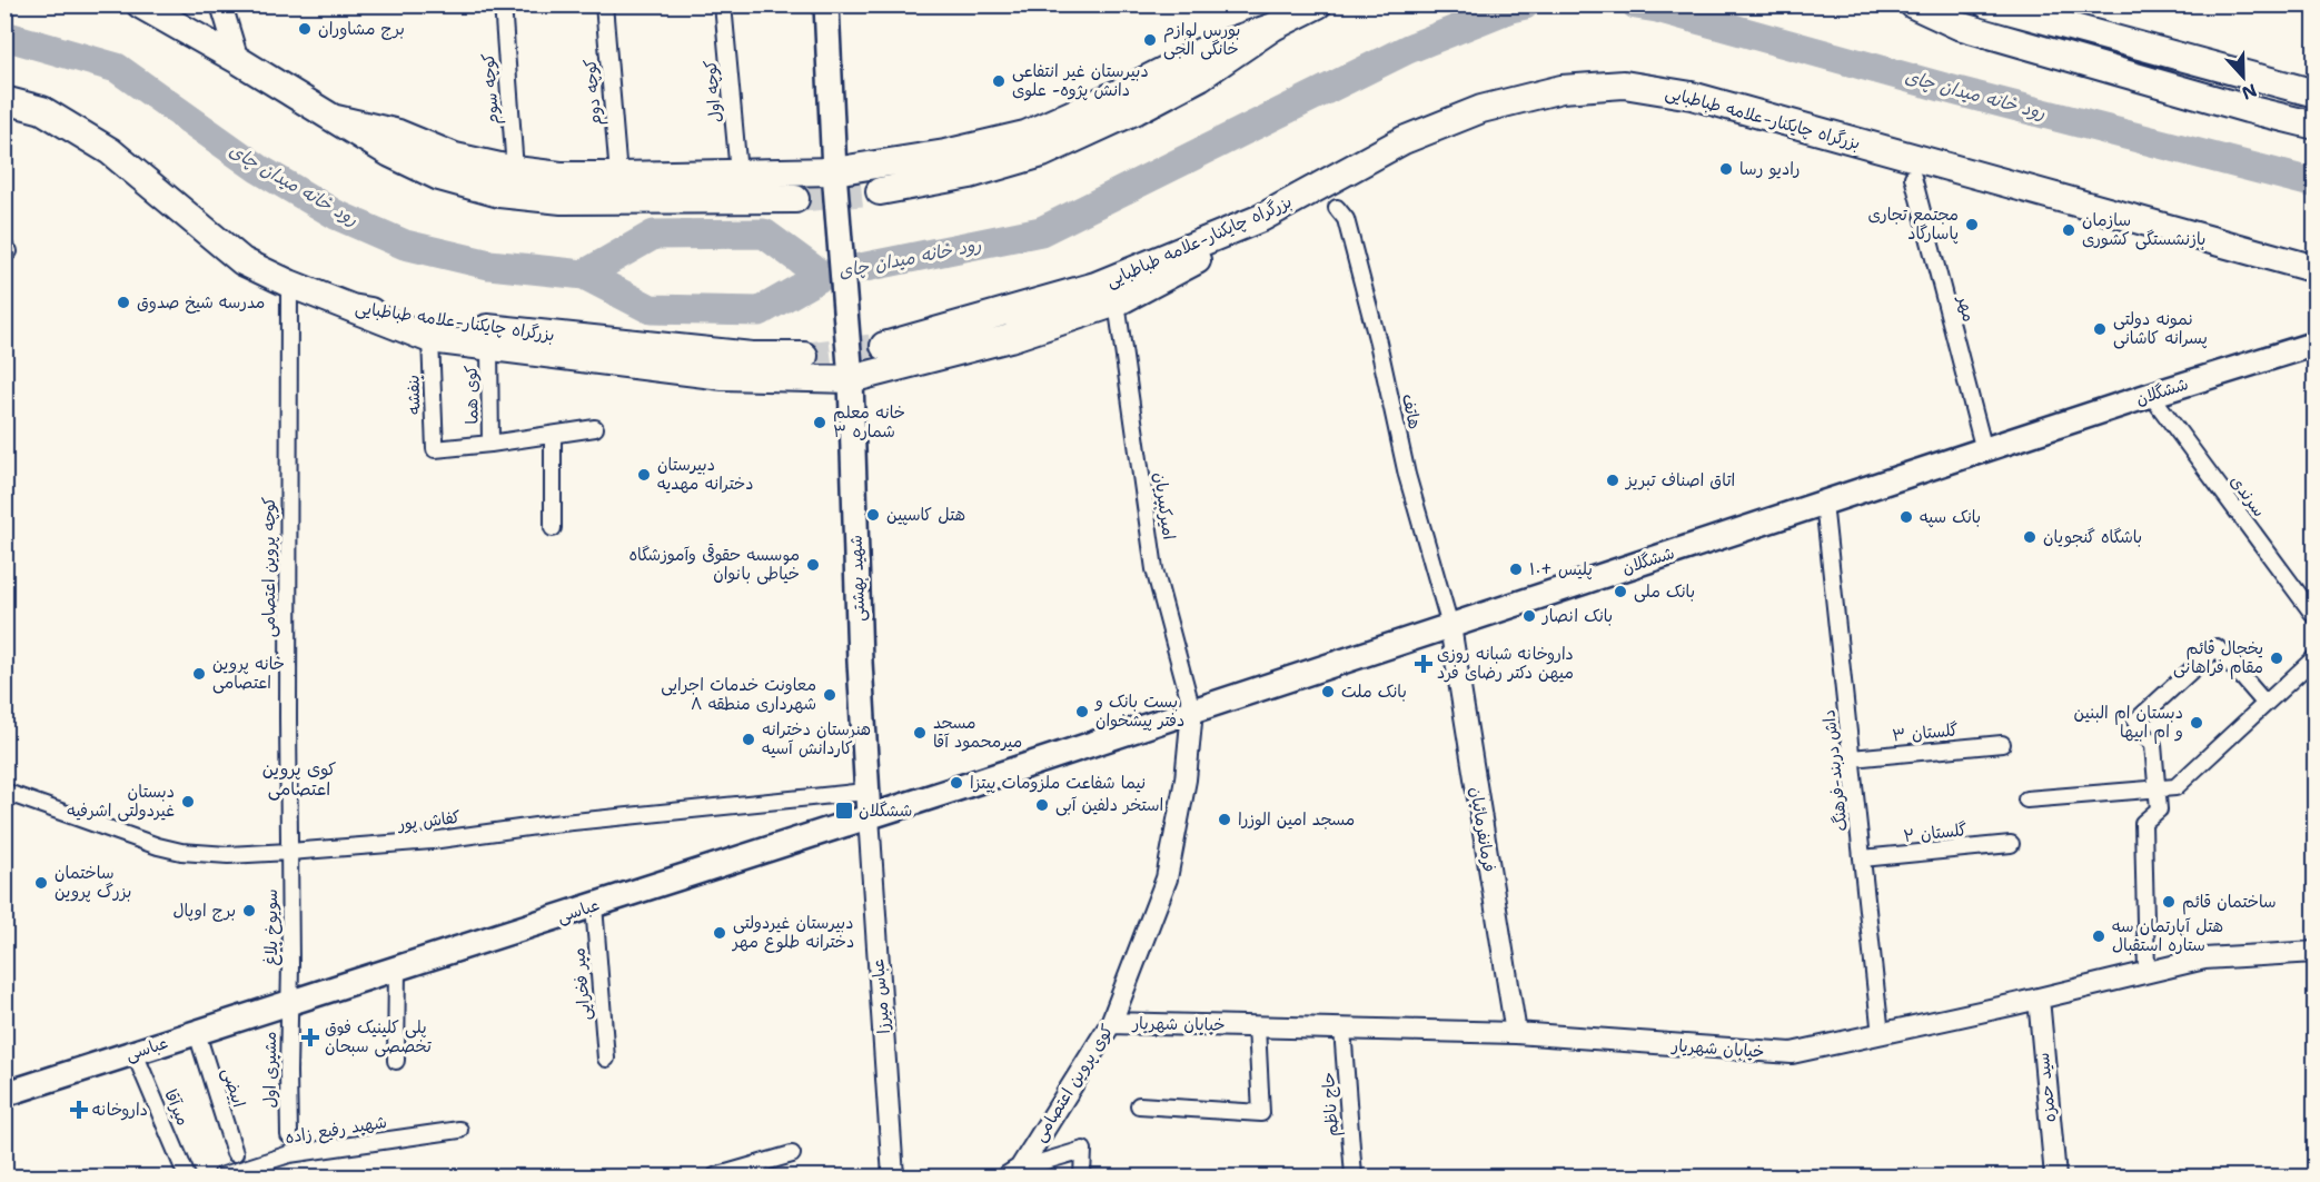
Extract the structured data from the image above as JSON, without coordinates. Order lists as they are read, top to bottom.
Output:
{
  "streets": {
    "highway": ["بزرگراه چایکنار-علامه طباطبایی"],
    "main road": [
      "ششگلان",
      "شهید بهشتى",
      "عباسى",
      "عباسی"
    ],
    "street": [
      "کوچه سوم",
      "کوچه اول",
      "کوچه دوم",
      "مهر",
      "بنفشه",
      "کوی هما",
      "هاتف",
      "سرندی",
      "امیرکبیریان",
      "کوچه پروین اعتصامی",
      "گلستان ۳",
      "داش دربند-فرهنگ",
      "کفاش پور",
      "فرمانفرمائیان",
      "گلستان ۲",
      "سویوخ بلاغ",
      "میر فخرایی",
      "عباس میرزا",
      "خیابان شهریار",
      "مشیری اول",
      "کوی پروین اعتصامی",
      "ابیضی",
      "سید حمزه",
      "حاج ناظم",
      "میرآقا",
      "شهید رفیع زاده"
    ]
  },
  "crossings": [
    ["بزرگراه چایکنار-علامه طباطبایی", "کوچه پروین اعتصامی"],
    ["مهر", "ششگلان"],
    ["ششگلان", "هاتف"],
    ["ششگلان", "سرندی"],
    ["ششگلان", "امیرکبیریان"],
    ["ششگلان", "شهید بهشتى"],
    ["ششگلان", "داش دربند-فرهنگ"],
    ["ششگلان", "فرمانفرمائیان"],
    ["ششگلان", "عباسى"],
    ["ششگلان", "عباس میرزا"],
    ["ششگلان", "کوی پروین اعتصامی"],
    ["بنفشه", "کوی هما"],
    ["هاتف", "فرمانفرمائیان"],
    ["امیرکبیریان", "کوی پروین اعتصامی"],
    ["کوچه پروین اعتصامی", "کفاش پور"],
    ["کوچه پروین اعتصامی", "سویوخ بلاغ"],
    ["شهید بهشتى", "کفاش پور"],
    ["شهید بهشتى", "عباسى"],
    ["شهید بهشتى", "عباس میرزا"],
    ["گلستان ۳", "داش دربند-فرهنگ"],
    ["داش دربند-فرهنگ", "گلستان ۲"],
    ["داش دربند-فرهنگ", "خیابان شهریار"],
    ["کفاش پور", "سویوخ بلاغ"],
    ["فرمانفرمائیان", "خیابان شهریار"],
    ["عباسى", "سویوخ بلاغ"],
    ["عباسى", "میر فخرایی"],
    ["عباسى", "عباس میرزا"],
    ["عباسى", "عباسی"],
    ["عباسى", "مشیری اول"],
    ["سویوخ بلاغ", "عباسی"],
    ["سویوخ بلاغ", "مشیری اول"],
    ["خیابان شهریار", "کوی پروین اعتصامی"],
    ["خیابان شهریار", "سید حمزه"],
    ["خیابان شهریار", "حاج ناظم"],
    ["عباسی", "مشیری اول"],
    ["عباسی", "ابیضی"],
    ["عباسی", "میرآقا"]
  ],
  "districts": ["کوی پروین اعتصامی"],
  "water": ["رود خانه میدان چای"],
  "places": {
    "other": [
      "برج مشاوران",
      "بورس لوازم خانگی الجی",
      "دبیرستان غیر انتفاعی دانش پژوه- علوی",
      "رادیو رسا",
      "مجتمع تجاری پاسارگاد",
      "سازمان بازنشستگی کشوری",
      "مدرسه شیخ صدوق",
      "نمونه دولتی پسرانه کاشانی",
      "خانه معلم شماره ۳",
      "دبیرستان دخترانه مهدیه",
      "اتاق اصناف تبریز",
      "هتل کاسپین",
      "بانک سپه",
      "باشگاه گنجویان",
      "موسسه حقوقی وآموزشگاه خیاطی بانوان",
      "پلیس +۱۰",
      "بانک ملی",
      "بانک انصار",
      "یخچال قائم مقام فراهانی",
      "خانه پروین اعتصامی",
      "بانک ملت",
      "معاونت خدمات اجرایی شهرداری منطقه ۸",
      "پست بانک و دفتر پیشخوان",
      "دبستان ام البنین و ام ابیها",
      "مسجد میرمحمود آقا",
      "هنرستان دخترانه کاردانش آسیه",
      "نیما شفاعت ملزومات پیتزا",
      "دبستان غیردولتی اشرفیه",
      "استخر دلفین آبی",
      "مسجد امین الوزرا",
      "ساختمان بزرگ پروین",
      "ساختمان قائم",
      "برج اوپال",
      "دبیرستان غیردولتی دخترانه طلوع مهر",
      "هتل آپارتمان سه ستاره استقبال"
    ],
    "health": ["داروخانه شبانه روزی میهن دکتر رضای فرد", "پلی کلینیک فوق تخصصی سبحان", "داروخانه"],
    "transit": ["ششگلان"]
  },
  "north": "bottom"
}
